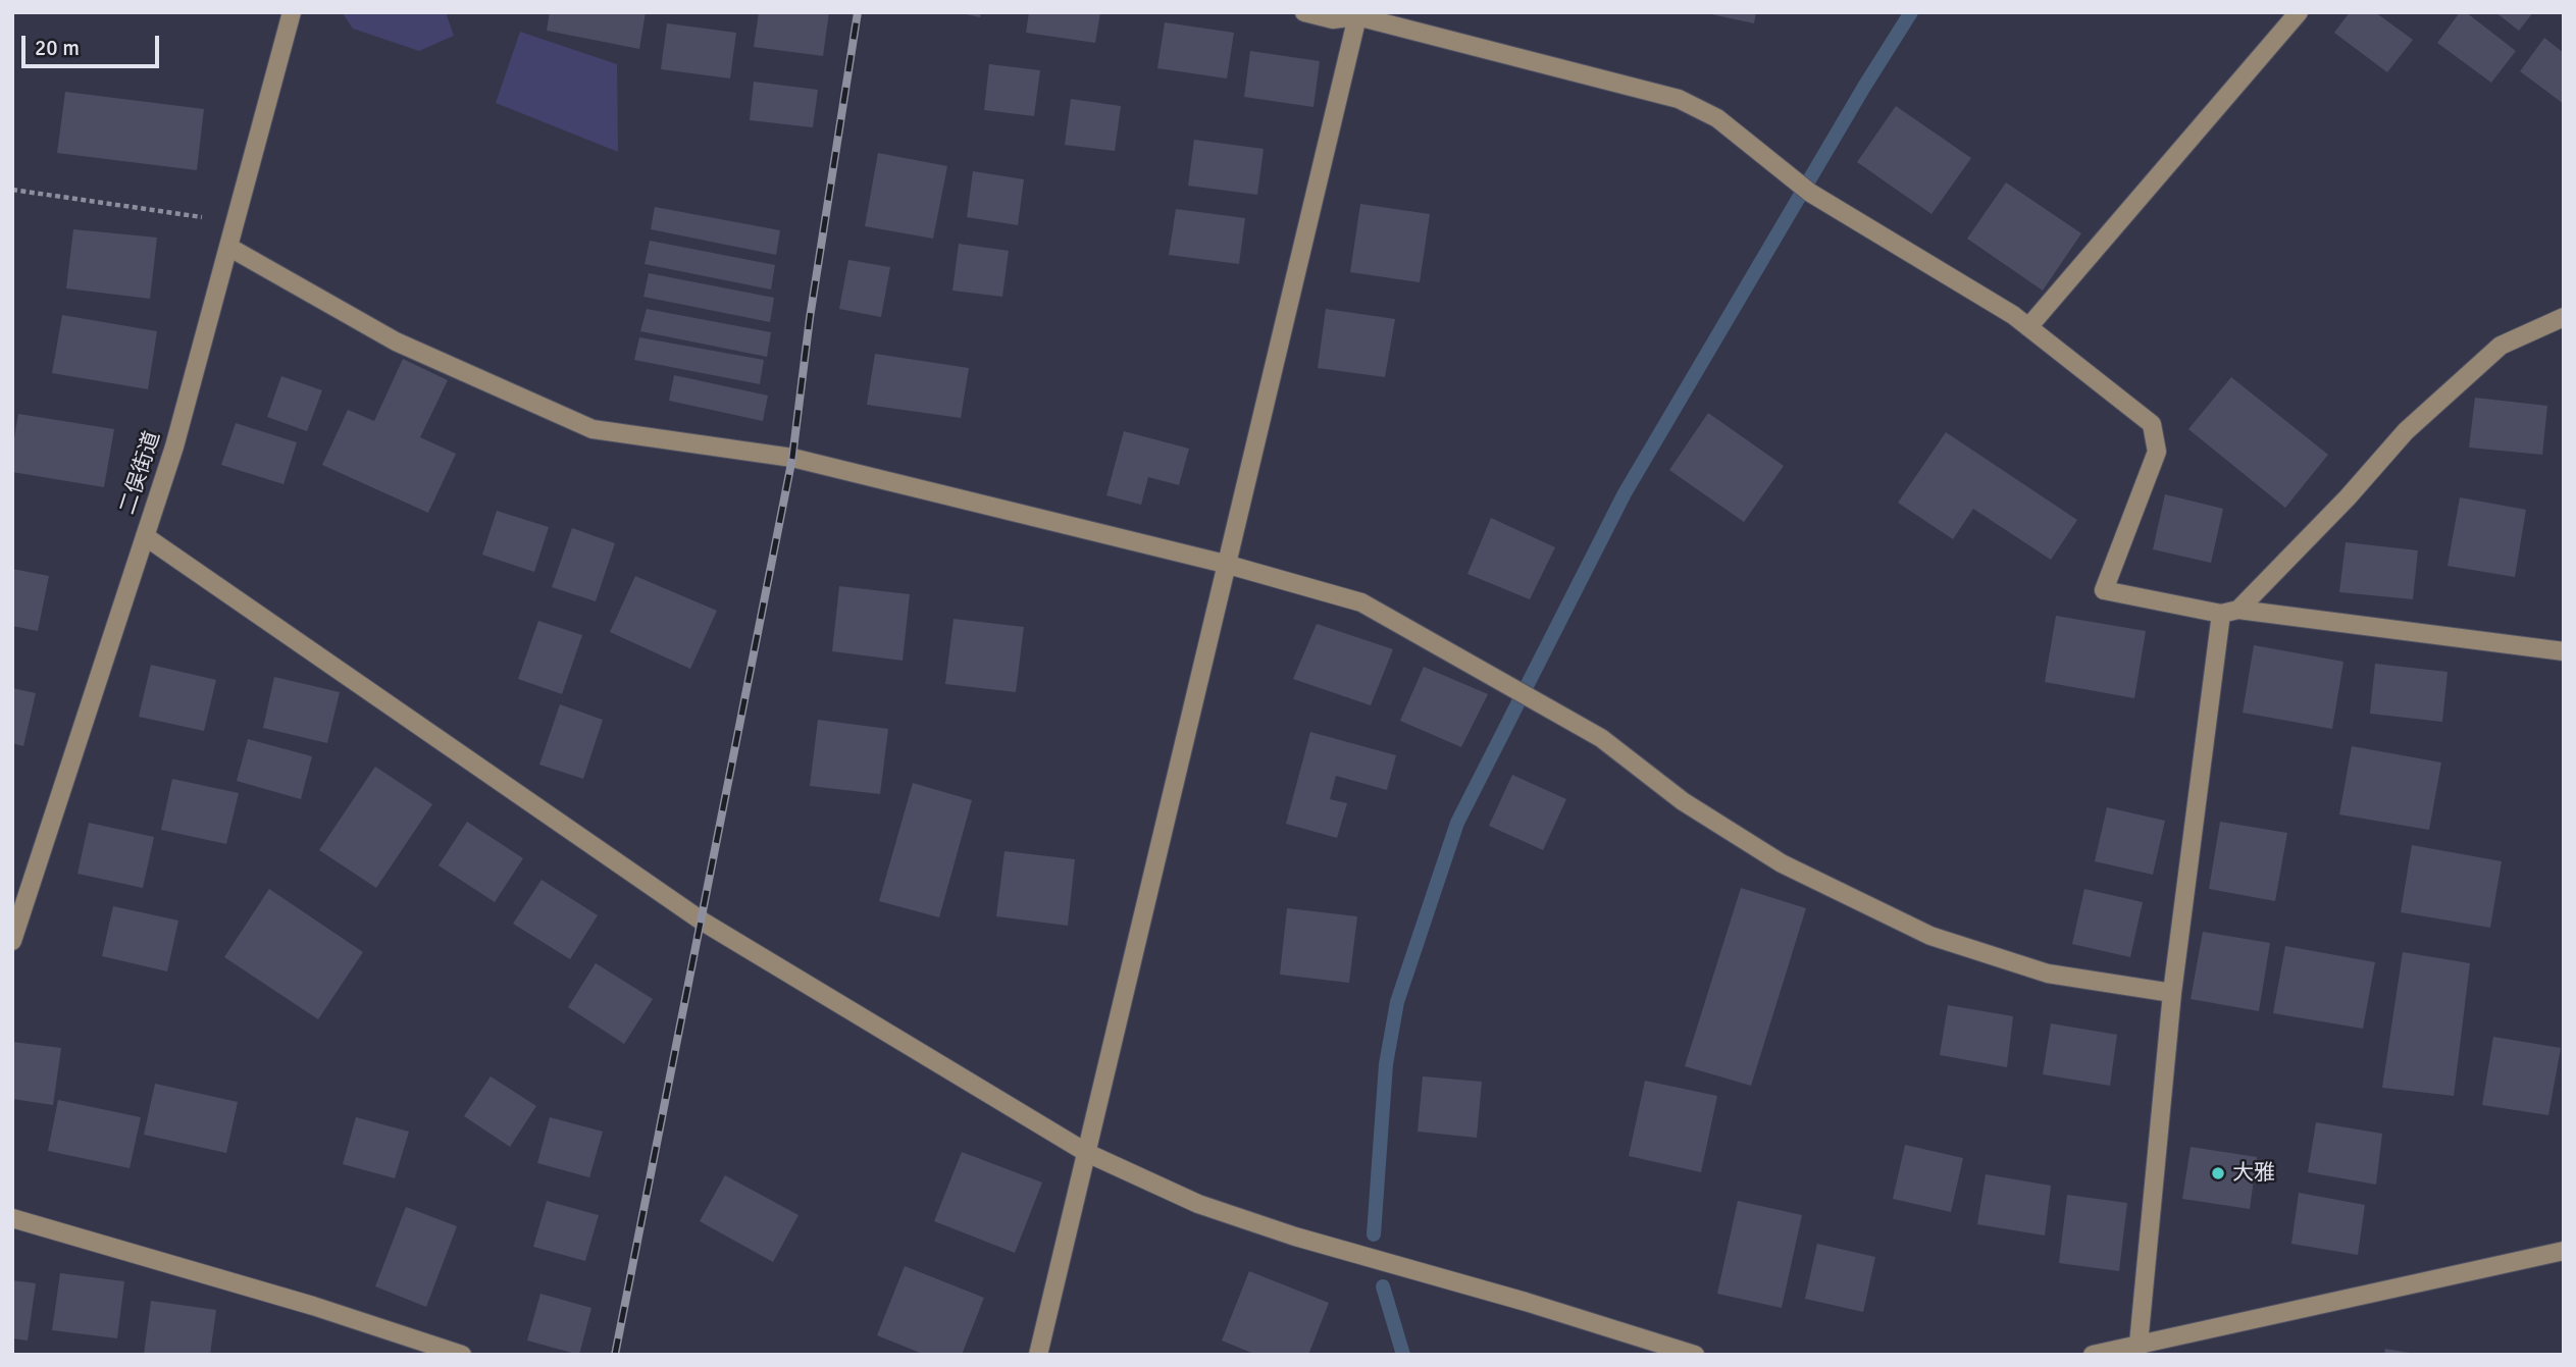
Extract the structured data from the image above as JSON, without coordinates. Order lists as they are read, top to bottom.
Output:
{
  "streets": {
    "street": ["二俣街道"]
  },
  "places": ["大雅"],
  "scale_bar": "20 m"
}
